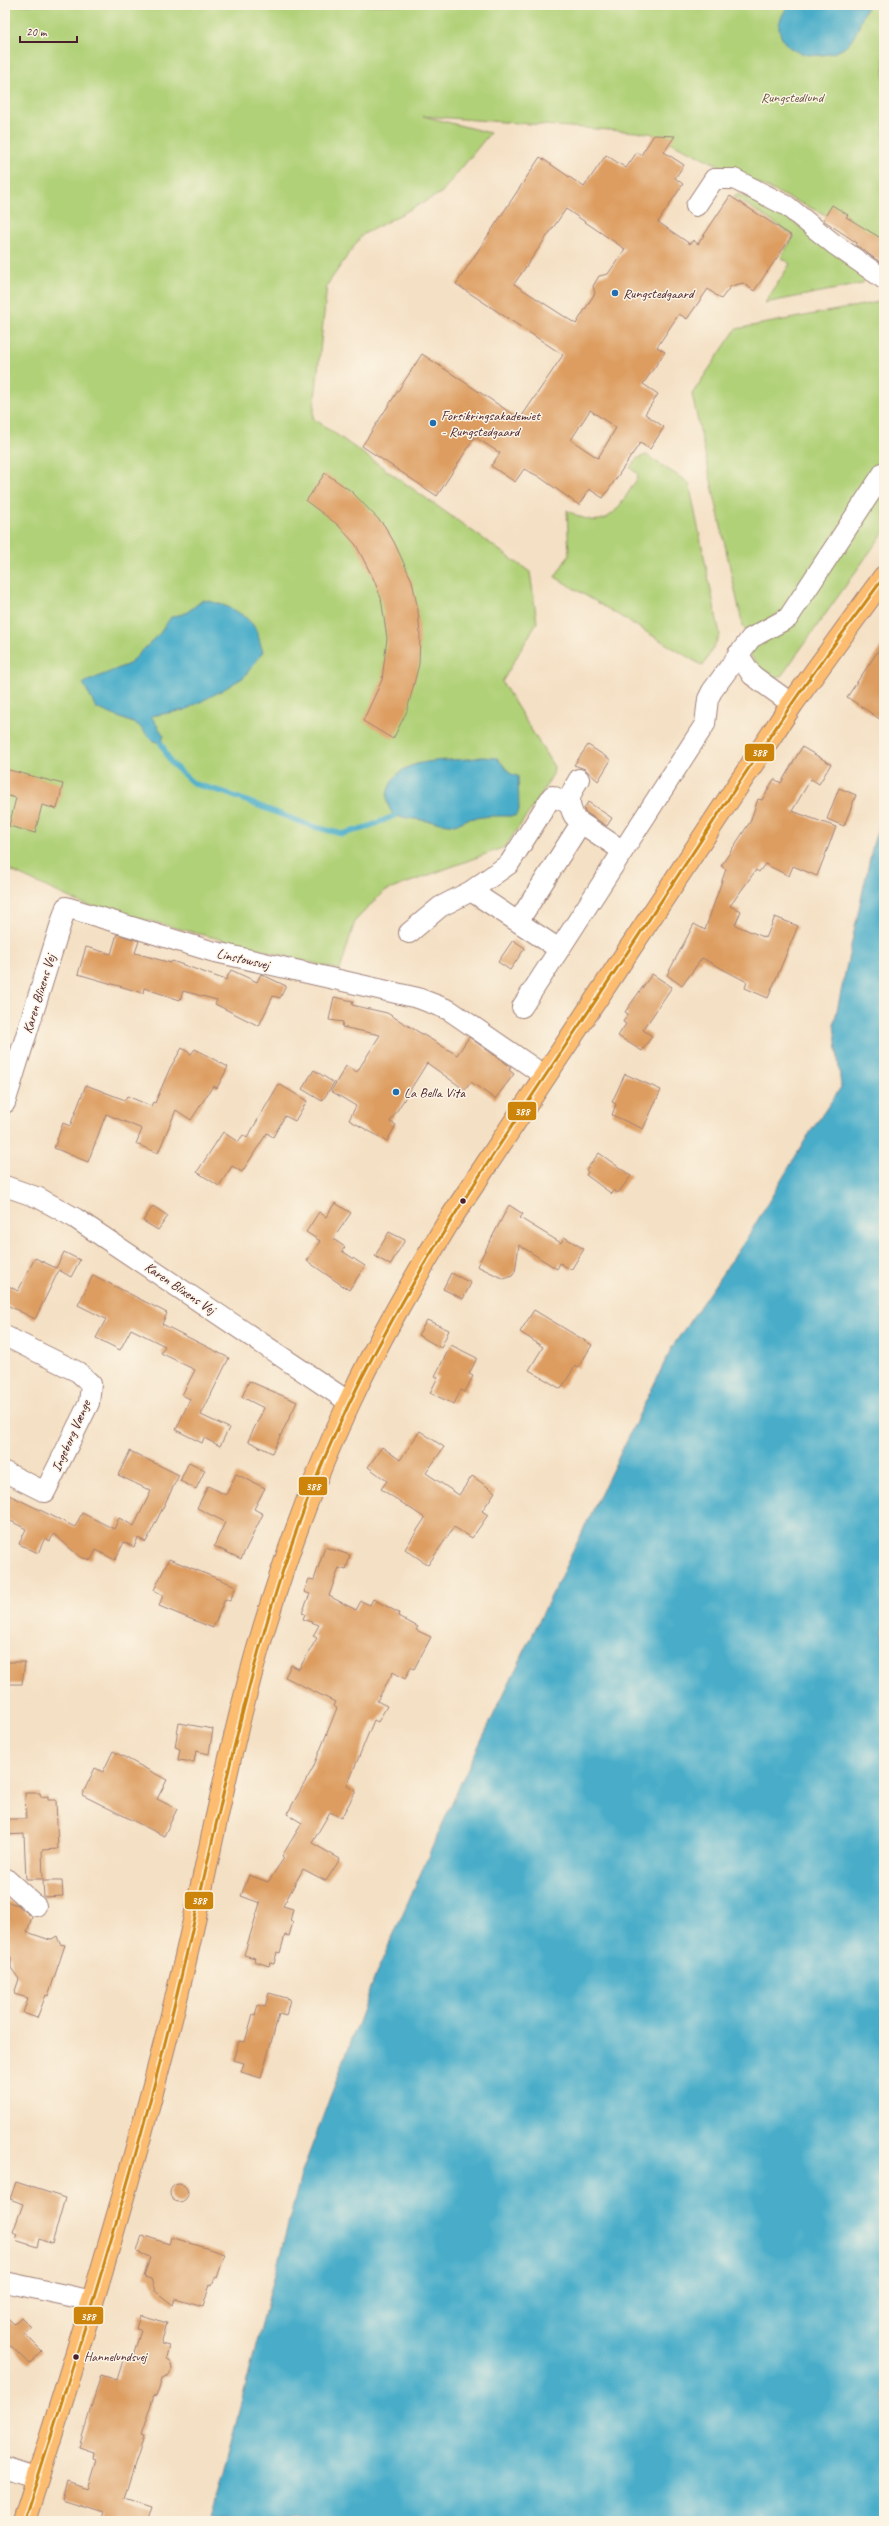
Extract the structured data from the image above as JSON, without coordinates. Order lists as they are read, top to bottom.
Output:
{
  "streets": {
    "street": ["Linstowsvej", "Karen Blixens Vej", "Ingeborg Vænge"]
  },
  "crossings": [
    ["Linstowsvej", "Karen Blixens Vej"]
  ],
  "parks": ["Rungstedlund"],
  "places": [
    "Rungstedgaard",
    "Forsikringsakademiet - Rungstedgaard",
    "La Bella Vita",
    "Hannelundsvej"
  ],
  "lines": ["transit line 388"],
  "scale_bar": "20 m"
}
